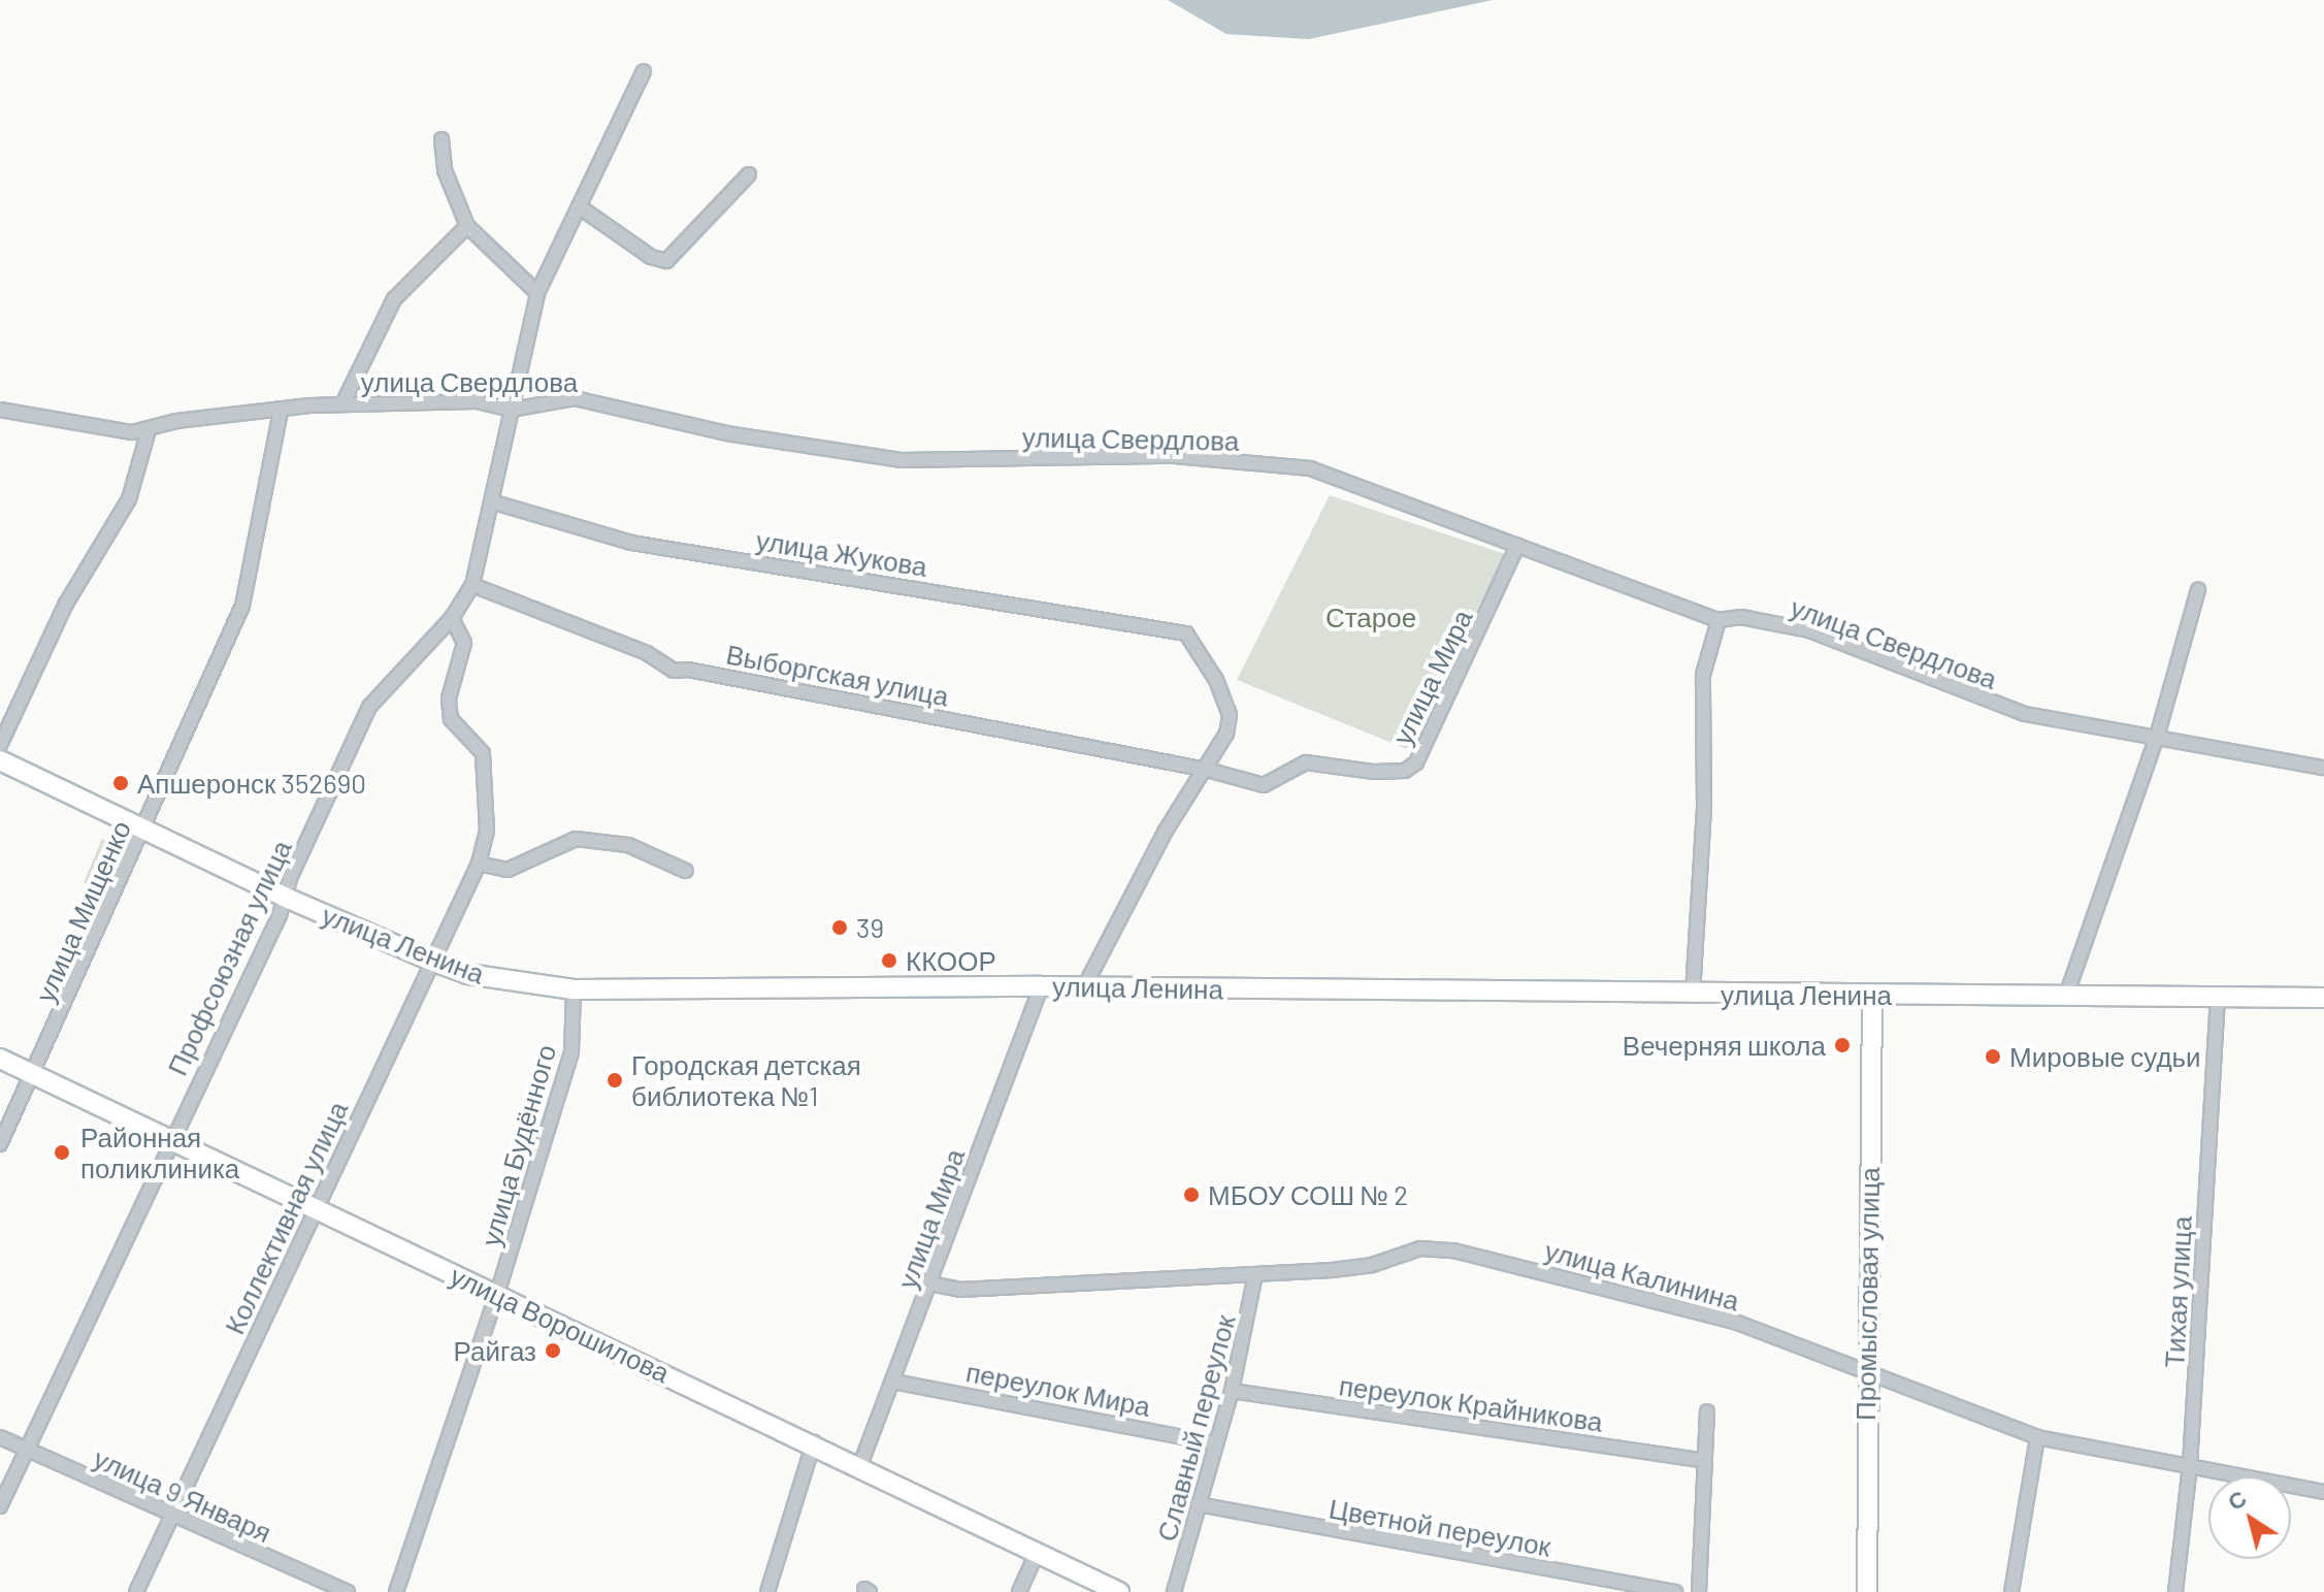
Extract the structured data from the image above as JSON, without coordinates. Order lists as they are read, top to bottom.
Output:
{
  "streets": {
    "main road": ["улица Ленина", "Промысловая улица", "улица Ворошилова"],
    "street": [
      "улица Свердлова",
      "улица Жукова",
      "Выборгская улица",
      "улица Мира",
      "улица Мищенко",
      "Профсоюзная улица",
      "улица Будённого",
      "Коллективная улица",
      "улица Калинина",
      "Тихая улица",
      "переулок Мира",
      "переулок Крайникова",
      "Славный переулок",
      "улица 9 Января",
      "Цветной переулок"
    ]
  },
  "crossings": [
    ["улица Свердлова", "улица Мира"],
    ["улица Свердлова", "улица Мищенко"],
    ["улица Свердлова", "Профсоюзная улица"],
    ["улица Жукова", "Выборгская улица"],
    ["улица Жукова", "улица Мира"],
    ["улица Жукова", "Профсоюзная улица"],
    ["Выборгская улица", "улица Мира"],
    ["Выборгская улица", "Профсоюзная улица"],
    ["улица Мира", "улица Ленина"],
    ["улица Мира", "улица Калинина"],
    ["улица Мира", "улица Ворошилова"],
    ["улица Мира", "переулок Мира"],
    ["улица Мищенко", "улица Ленина"],
    ["улица Мищенко", "улица Ворошилова"],
    ["улица Ленина", "Профсоюзная улица"],
    ["улица Ленина", "улица Будённого"],
    ["улица Ленина", "Коллективная улица"],
    ["улица Ленина", "Тихая улица"],
    ["улица Ленина", "Промысловая улица"],
    ["Профсоюзная улица", "Коллективная улица"],
    ["Профсоюзная улица", "улица Ворошилова"],
    ["Профсоюзная улица", "улица 9 Января"],
    ["улица Будённого", "улица Ворошилова"],
    ["Коллективная улица", "улица Ворошилова"],
    ["Коллективная улица", "улица 9 Января"],
    ["улица Калинина", "Тихая улица"],
    ["улица Калинина", "Промысловая улица"],
    ["улица Калинина", "Славный переулок"],
    ["переулок Мира", "Славный переулок"],
    ["переулок Крайникова", "Славный переулок"],
    ["Славный переулок", "Цветной переулок"]
  ],
  "parks": ["Старое"],
  "places": [
    "Апшеронск 352690",
    "39",
    "ККООР",
    "Вечерняя школа",
    "Мировые судьи",
    "Городская детская библиотека №1",
    "Районная поликлиника",
    "МБОУ СОШ № 2",
    "Райгаз"
  ],
  "north": "top left"
}
